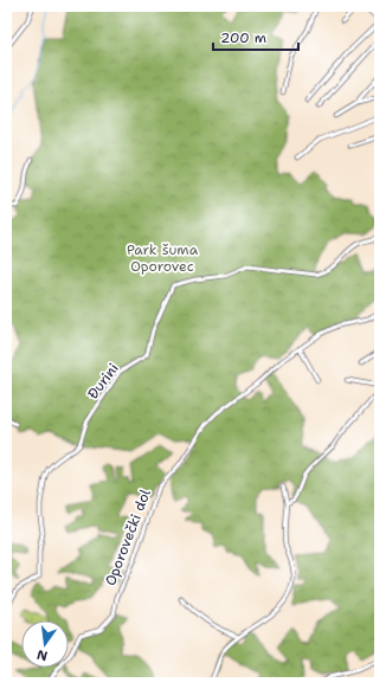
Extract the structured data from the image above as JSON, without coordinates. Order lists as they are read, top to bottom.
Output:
{
  "streets": {
    "street": ["Đurini", "Oporovečki dol"]
  },
  "parks": ["Park šuma Oporovec"],
  "scale_bar": "200 m",
  "north": "bottom"
}
